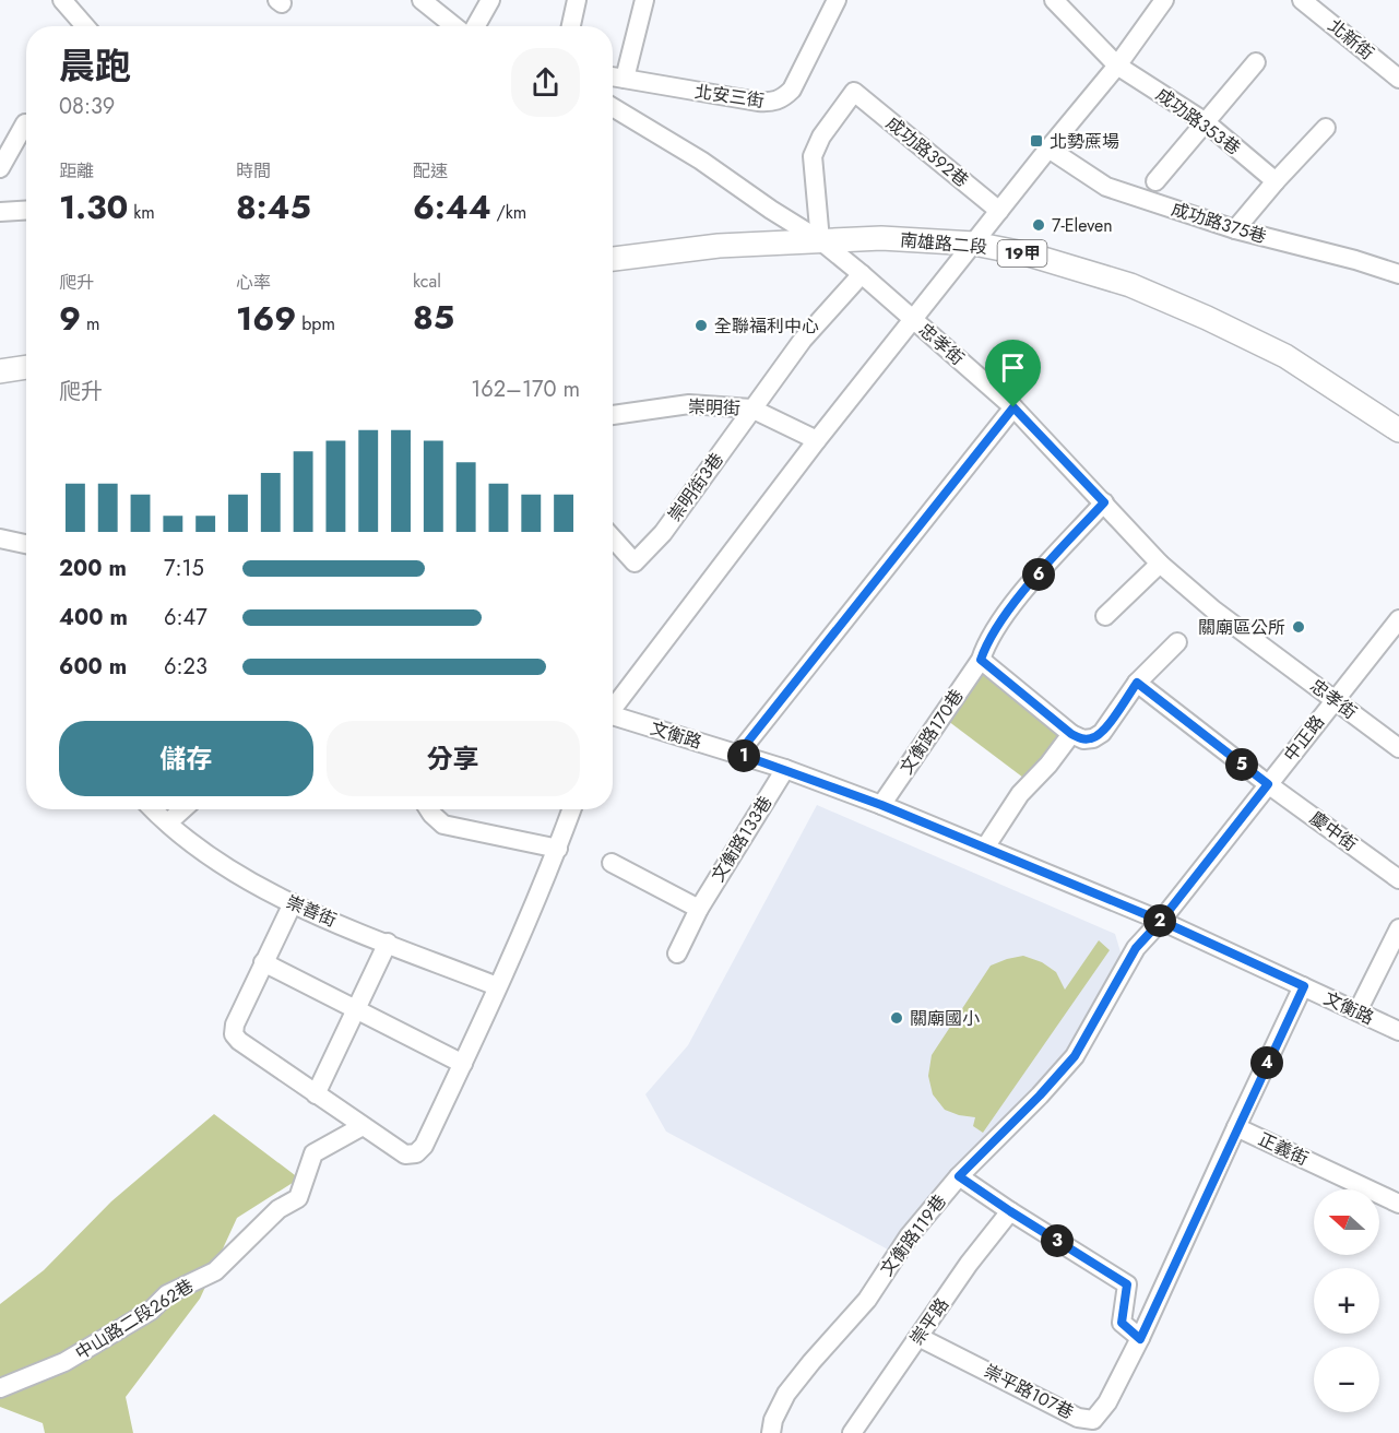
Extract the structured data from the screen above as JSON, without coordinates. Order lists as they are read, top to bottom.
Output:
{
  "streets": {
    "main road": ["南雄路二段", "19甲"],
    "street": [
      "北新街",
      "北安三街",
      "成功路353巷",
      "成功路392巷",
      "成功路375巷",
      "忠孝街",
      "崇明街",
      "崇明街3巷",
      "文衡路170巷",
      "文衡路",
      "中正路",
      "慶中街",
      "文衡路133巷",
      "崇善街",
      "正義街",
      "文衡路119巷",
      "中山路二段262巷",
      "崇平路",
      "崇平路107巷"
    ]
  },
  "crossings": [
    ["成功路392巷", "南雄路二段"],
    ["成功路392巷", "忠孝街"],
    ["南雄路二段", "忠孝街"],
    ["忠孝街", "崇明街3巷"],
    ["忠孝街", "文衡路170巷"],
    ["忠孝街", "中正路"],
    ["崇明街", "崇明街3巷"],
    ["文衡路170巷", "文衡路"],
    ["文衡路", "中正路"],
    ["文衡路", "文衡路133巷"],
    ["文衡路", "正義街"],
    ["文衡路", "文衡路119巷"],
    ["中正路", "慶中街"],
    ["中正路", "文衡路119巷"],
    ["正義街", "崇平路107巷"],
    ["崇平路", "崇平路107巷"]
  ],
  "places": {
    "transit": ["北勢蔗場"],
    "other": [
      "7-Eleven",
      "全聯福利中心",
      "關廟區公所",
      "關廟國小"
    ]
  },
  "north": "left",
  "page": {
    "heading": ["晨跑", "08:39"],
    "stats": [
      ["距離", "1.30 km"],
      ["時間", "8:45"],
      ["配速", "6:44 /km"],
      ["爬升", "9 m"],
      ["心率", "169 bpm"],
      ["kcal", "85"]
    ],
    "chart": ["爬升", "162–170 m"],
    "list": [
      {
        "name": "200 m",
        "note": "7:15"
      },
      {
        "name": "400 m",
        "note": "6:47"
      },
      {
        "name": "600 m",
        "note": "6:23"
      }
    ],
    "pins": [
      "6",
      "1",
      "5",
      "2",
      "4",
      "3"
    ],
    "buttons": ["儲存", "分享"],
    "map_buttons": ["+", "−"]
  }
}
